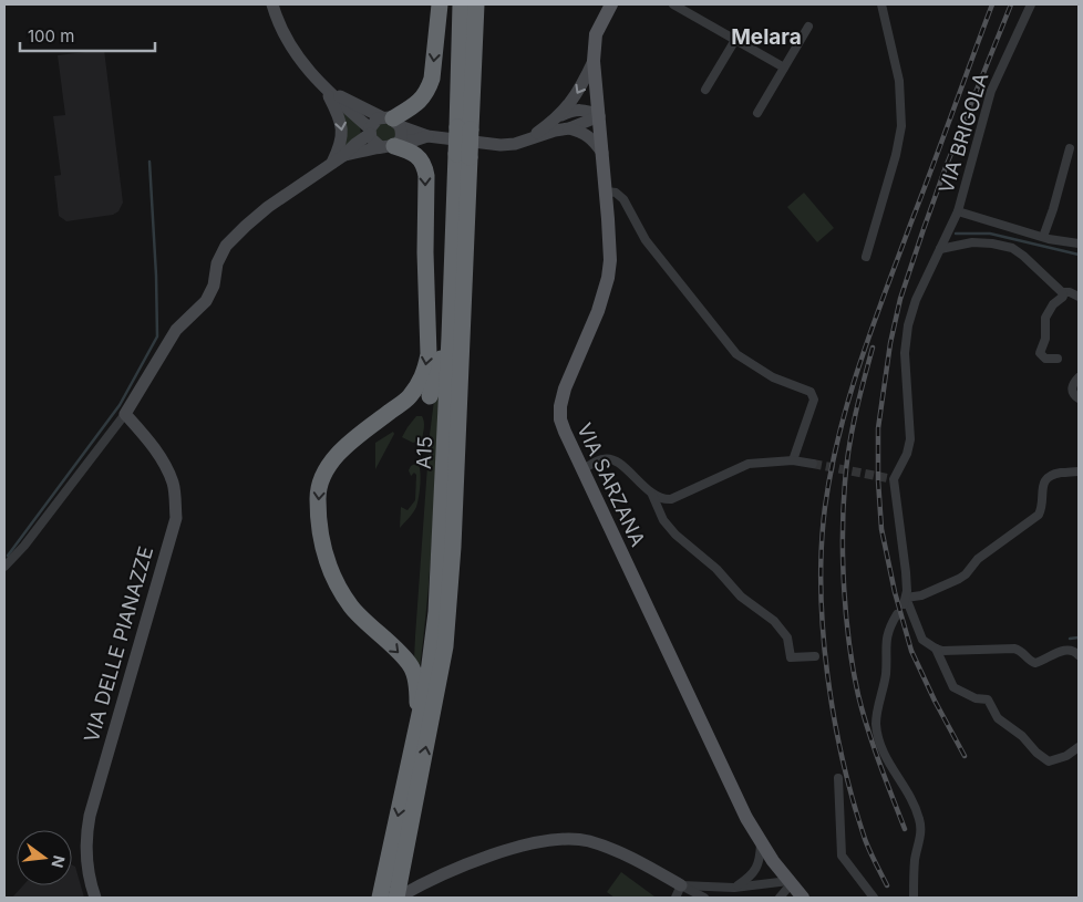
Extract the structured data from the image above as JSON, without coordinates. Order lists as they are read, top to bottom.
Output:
{
  "streets": {
    "highway": ["A15"],
    "main road": ["VIA SARZANA"],
    "street": ["VIA BRIGOLA", "VIA DELLE PIANAZZE"]
  },
  "districts": ["Melara"],
  "scale_bar": "100 m",
  "north": "right"
}
